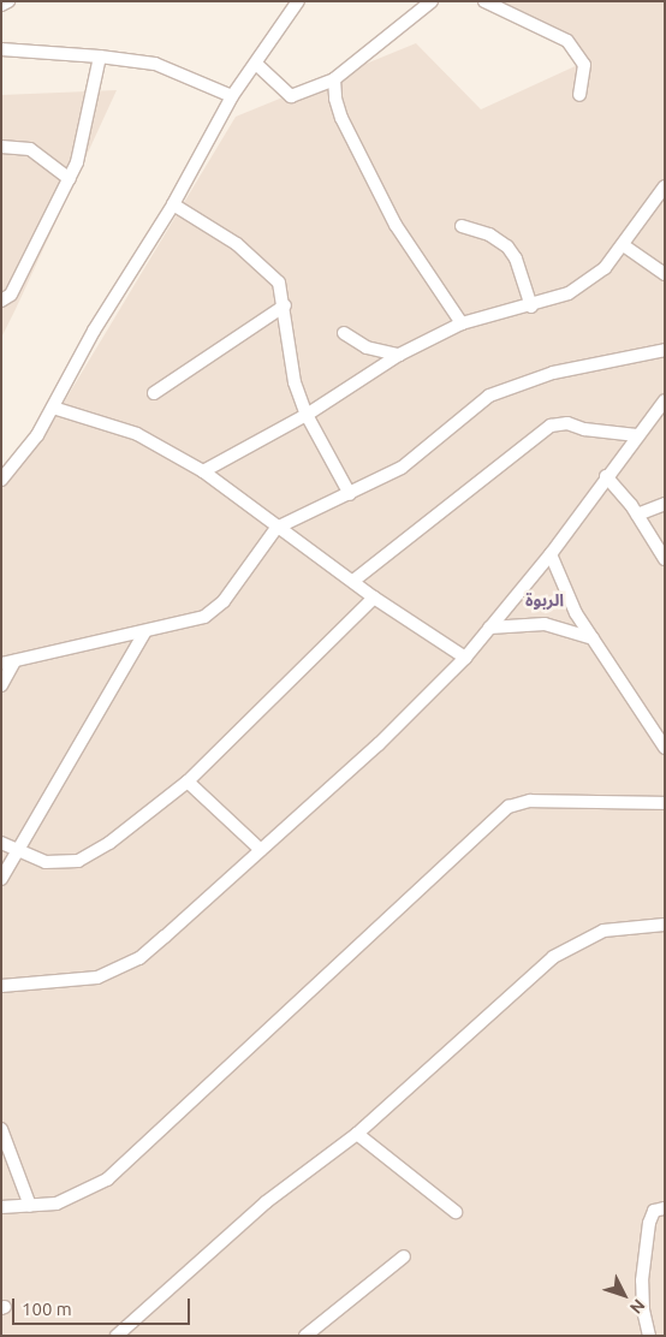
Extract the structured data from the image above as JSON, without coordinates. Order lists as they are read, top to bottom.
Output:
{
  "districts": ["الربوة"],
  "scale_bar": "100 m",
  "north": "bottom right"
}
